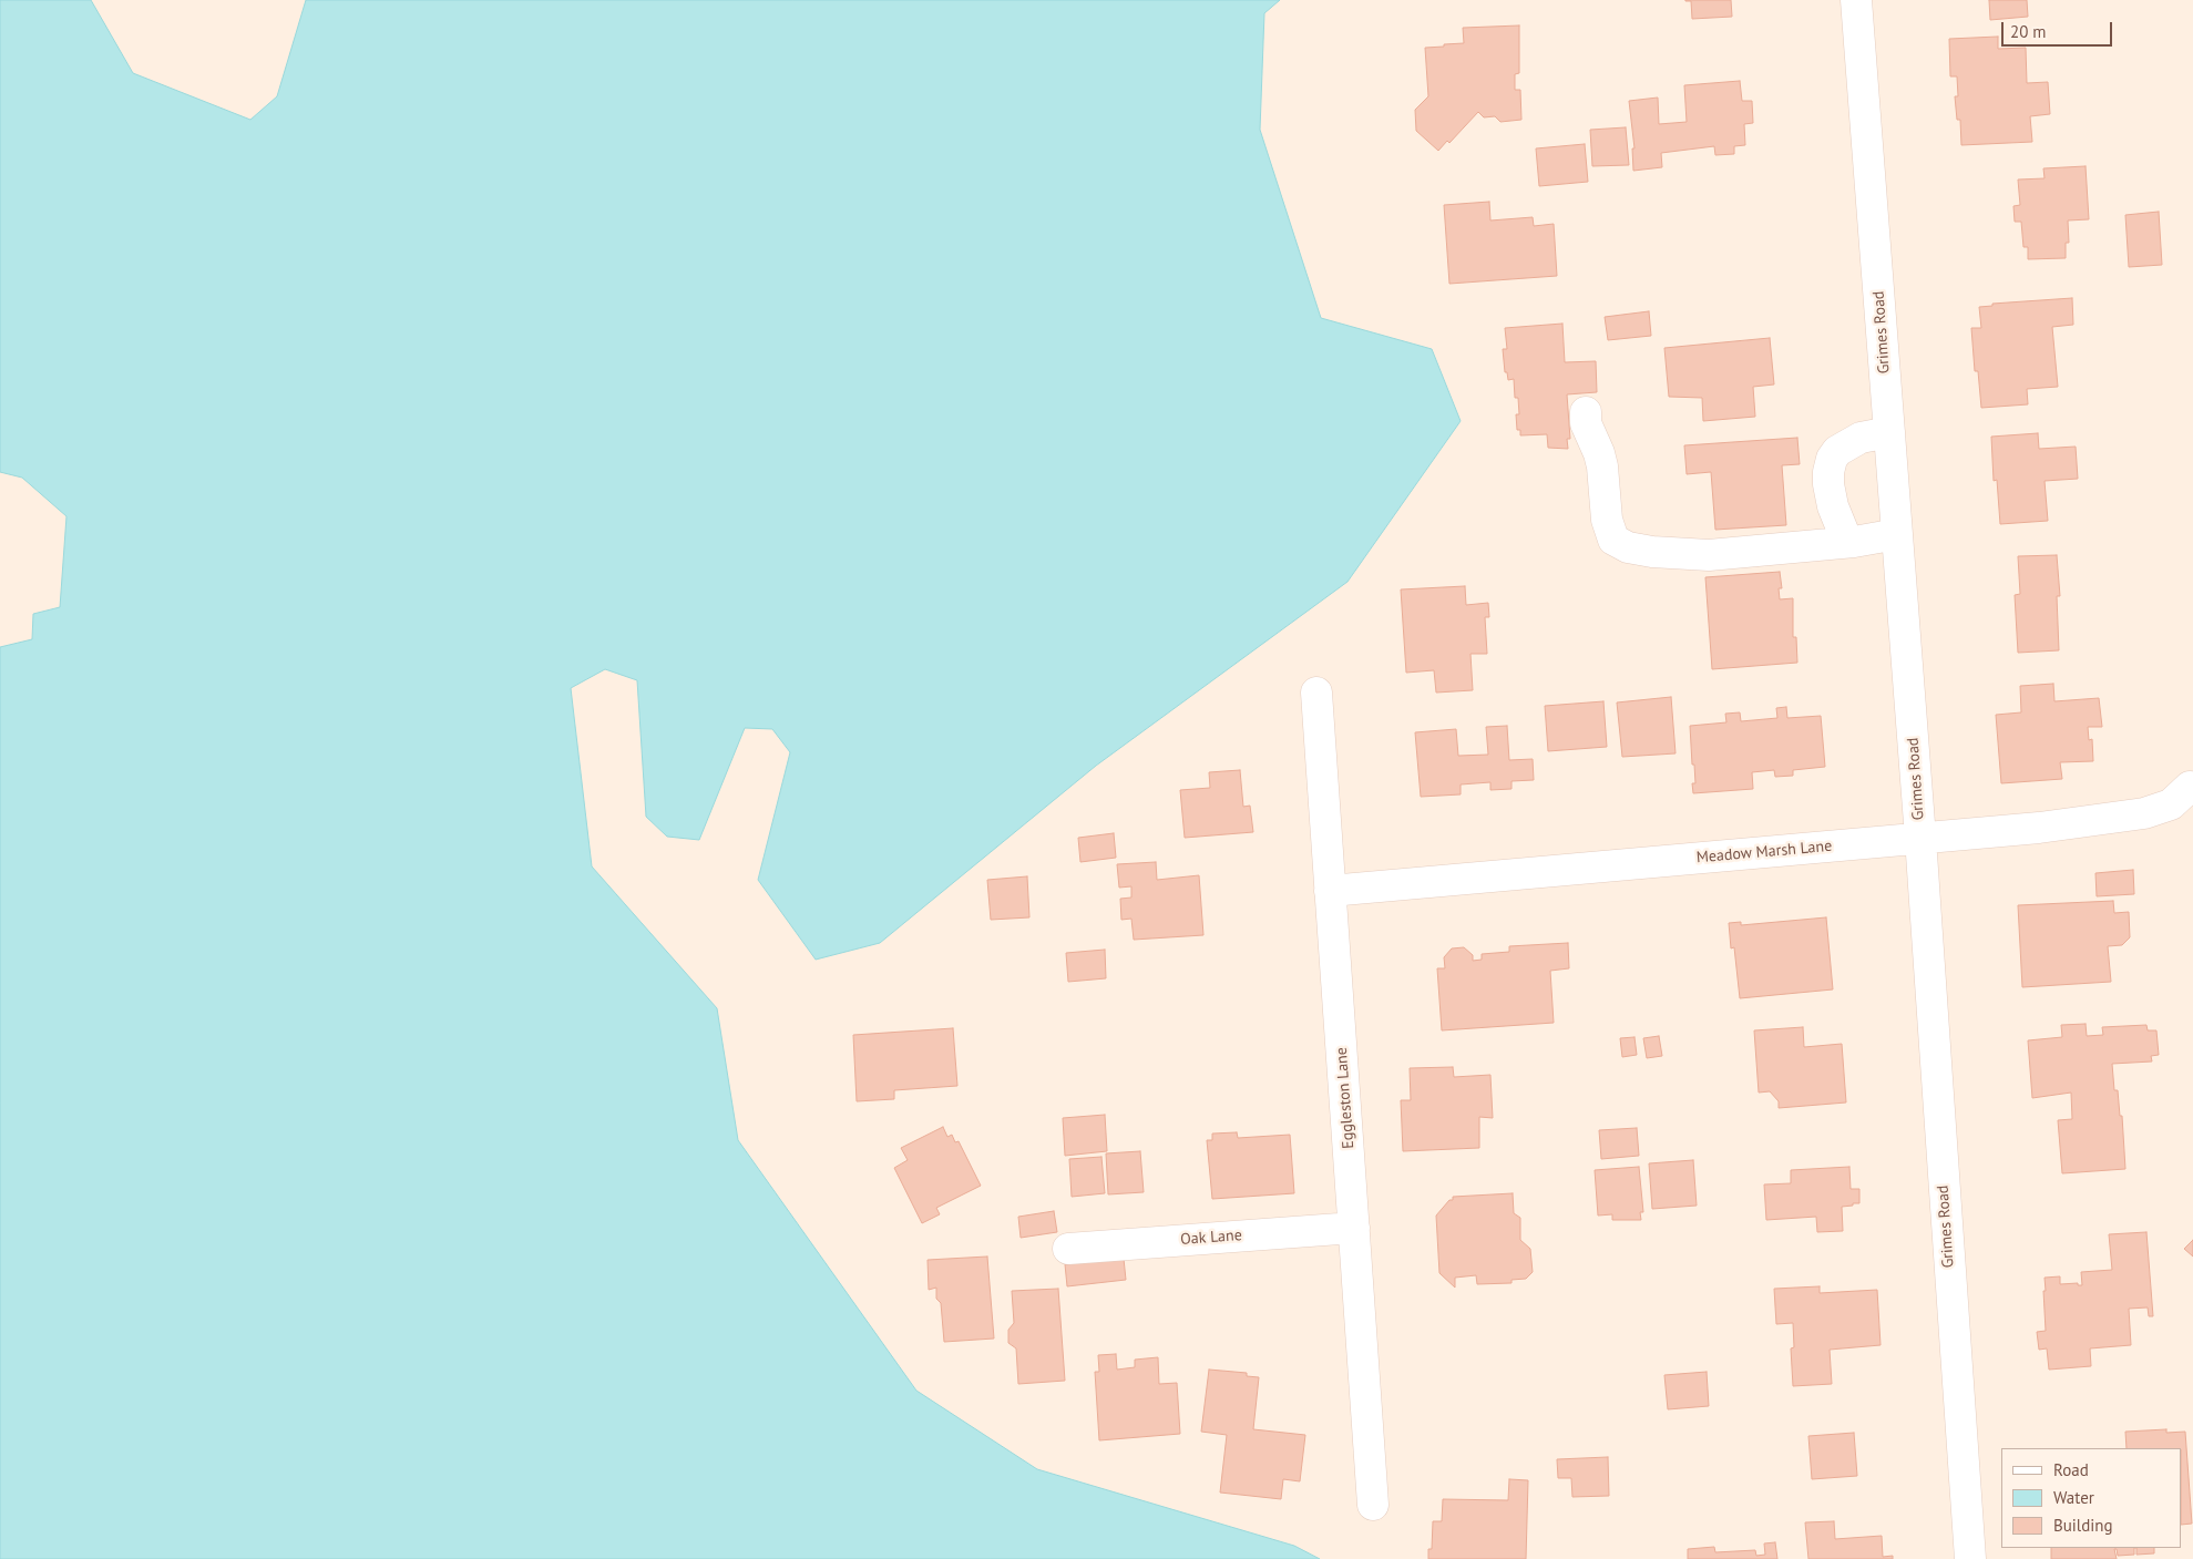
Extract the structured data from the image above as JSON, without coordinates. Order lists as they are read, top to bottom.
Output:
{
  "streets": {
    "street": [
      "Grimes Road",
      "Meadow Marsh Lane",
      "Eggleston Lane",
      "Oak Lane"
    ]
  },
  "crossings": [
    ["Grimes Road", "Meadow Marsh Lane"],
    ["Meadow Marsh Lane", "Eggleston Lane"],
    ["Eggleston Lane", "Oak Lane"]
  ],
  "legend": ["Road", "Water", "Building"],
  "scale_bar": "20 m"
}
